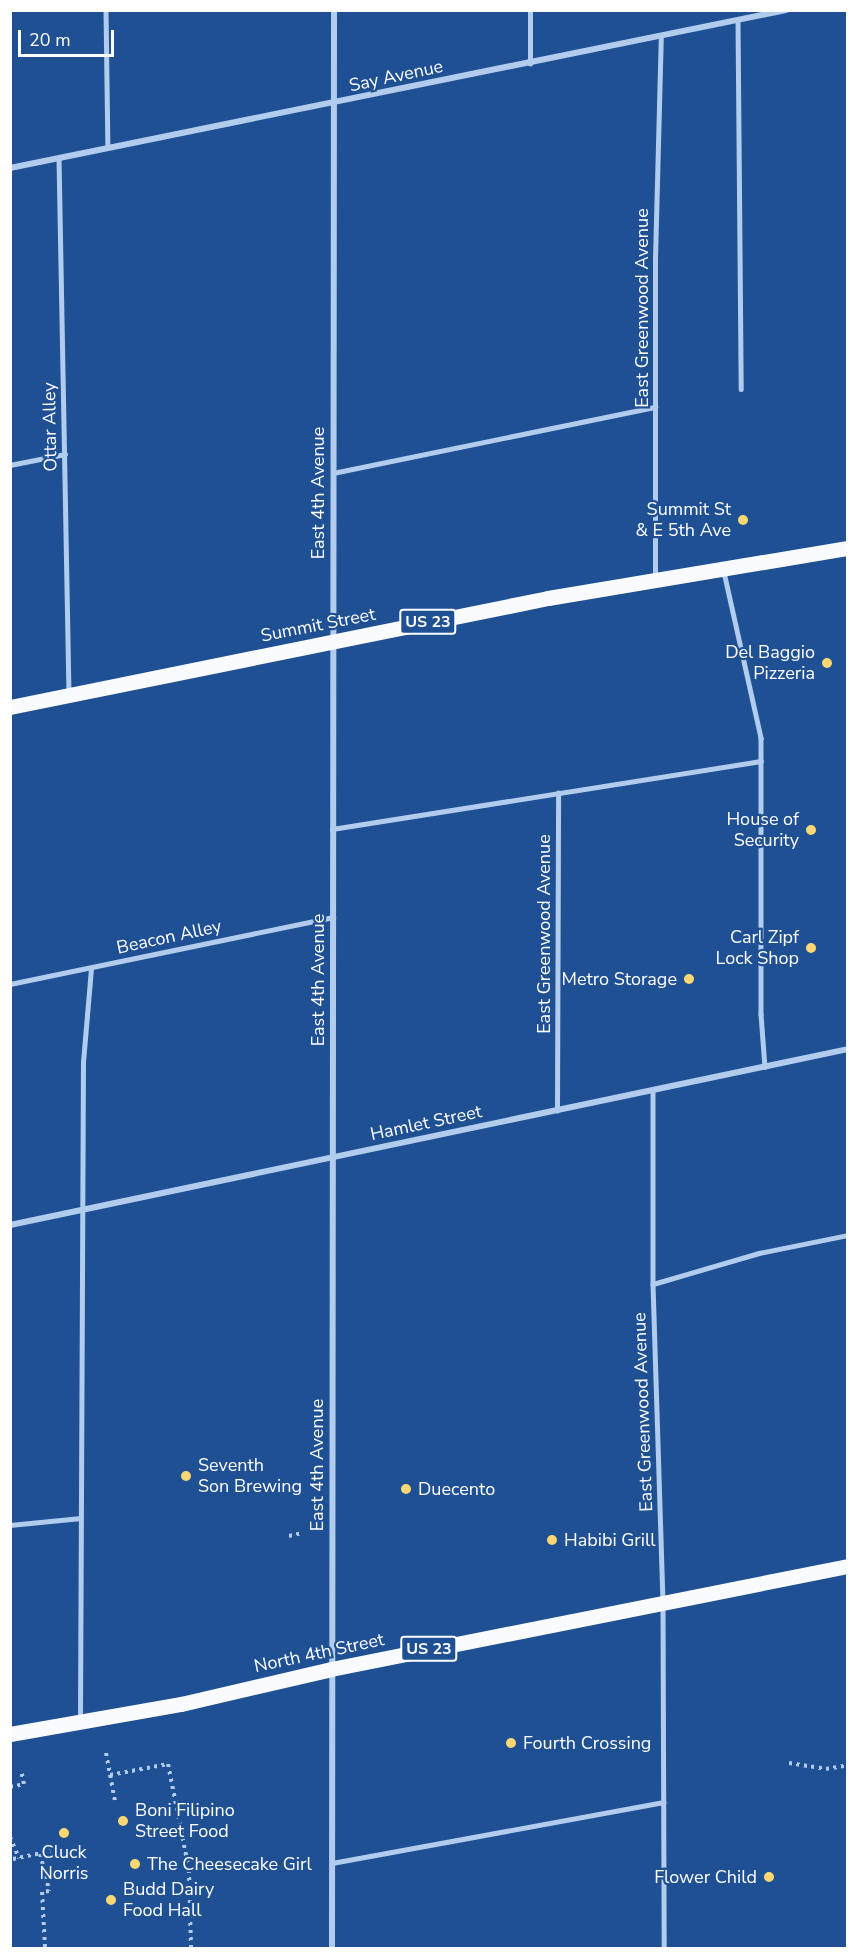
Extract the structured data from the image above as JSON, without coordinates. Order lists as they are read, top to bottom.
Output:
{
  "streets": {
    "main road": ["US 23", "Summit Street", "North 4th Street"],
    "street": ["Say Avenue", "East 4th Avenue", "Hamlet Street"],
    "lane": ["East Greenwood Avenue", "Ottar Alley", "Beacon Alley"]
  },
  "crossings": [
    ["Say Avenue", "East Greenwood Avenue"],
    ["Say Avenue", "Ottar Alley"],
    ["Say Avenue", "East 4th Avenue"],
    ["East Greenwood Avenue", "Summit Street"],
    ["East Greenwood Avenue", "Hamlet Street"],
    ["East Greenwood Avenue", "North 4th Street"],
    ["Ottar Alley", "Summit Street"],
    ["East 4th Avenue", "Summit Street"],
    ["East 4th Avenue", "Beacon Alley"],
    ["East 4th Avenue", "Hamlet Street"],
    ["East 4th Avenue", "North 4th Street"]
  ],
  "places": [
    "Summit St & E 5th Ave",
    "Del Baggio Pizzeria",
    "House of Security",
    "Carl Zipf Lock Shop",
    "Metro Storage",
    "Seventh Son Brewing",
    "Duecento",
    "Habibi Grill",
    "Fourth Crossing",
    "Boni Filipino Street Food",
    "Cluck Norris",
    "The Cheesecake Girl",
    "Flower Child",
    "Budd Dairy Food Hall"
  ],
  "scale_bar": "20 m"
}
